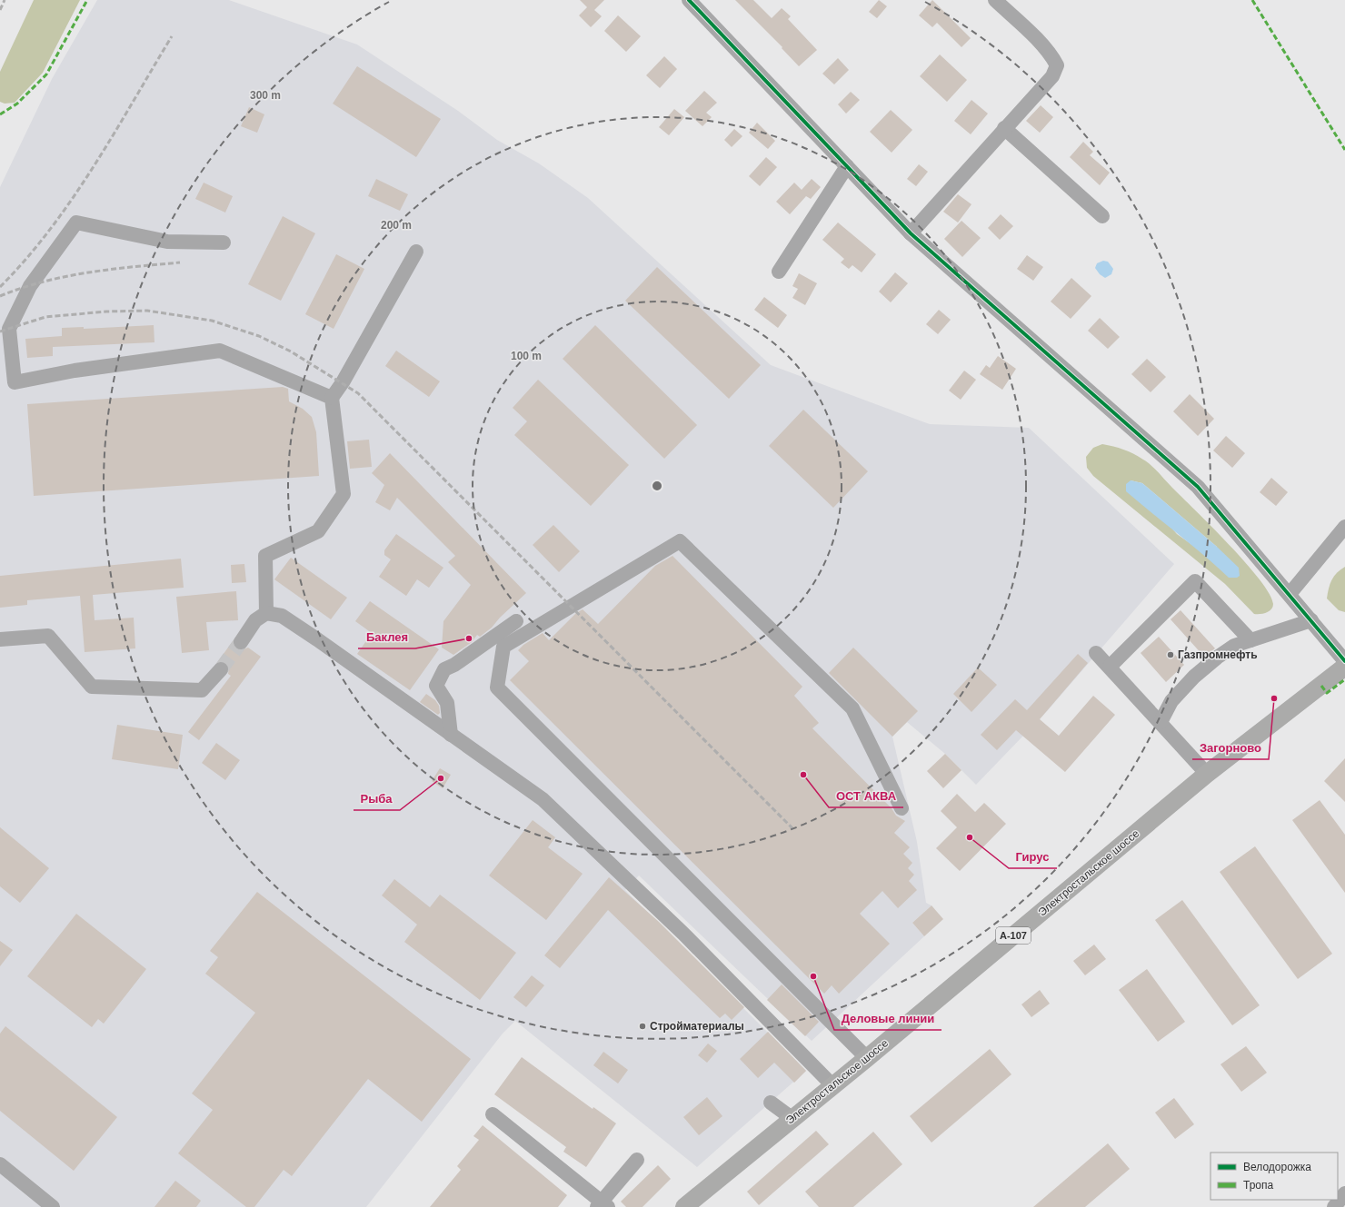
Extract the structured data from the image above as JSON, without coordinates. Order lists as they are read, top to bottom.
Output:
{
  "streets": {
    "main road": ["Электростальское шоссе", "А-107"]
  },
  "places": [
    "Баклея",
    "Газпромнефть",
    "Загорново",
    "ОСТ АКВА",
    "Рыба",
    "Гирус",
    "Деловые линии",
    "Стройматериалы"
  ],
  "legend": ["Велодорожка", "Тропа"],
  "rings": ["300 m", "200 m", "100 m"]
}
